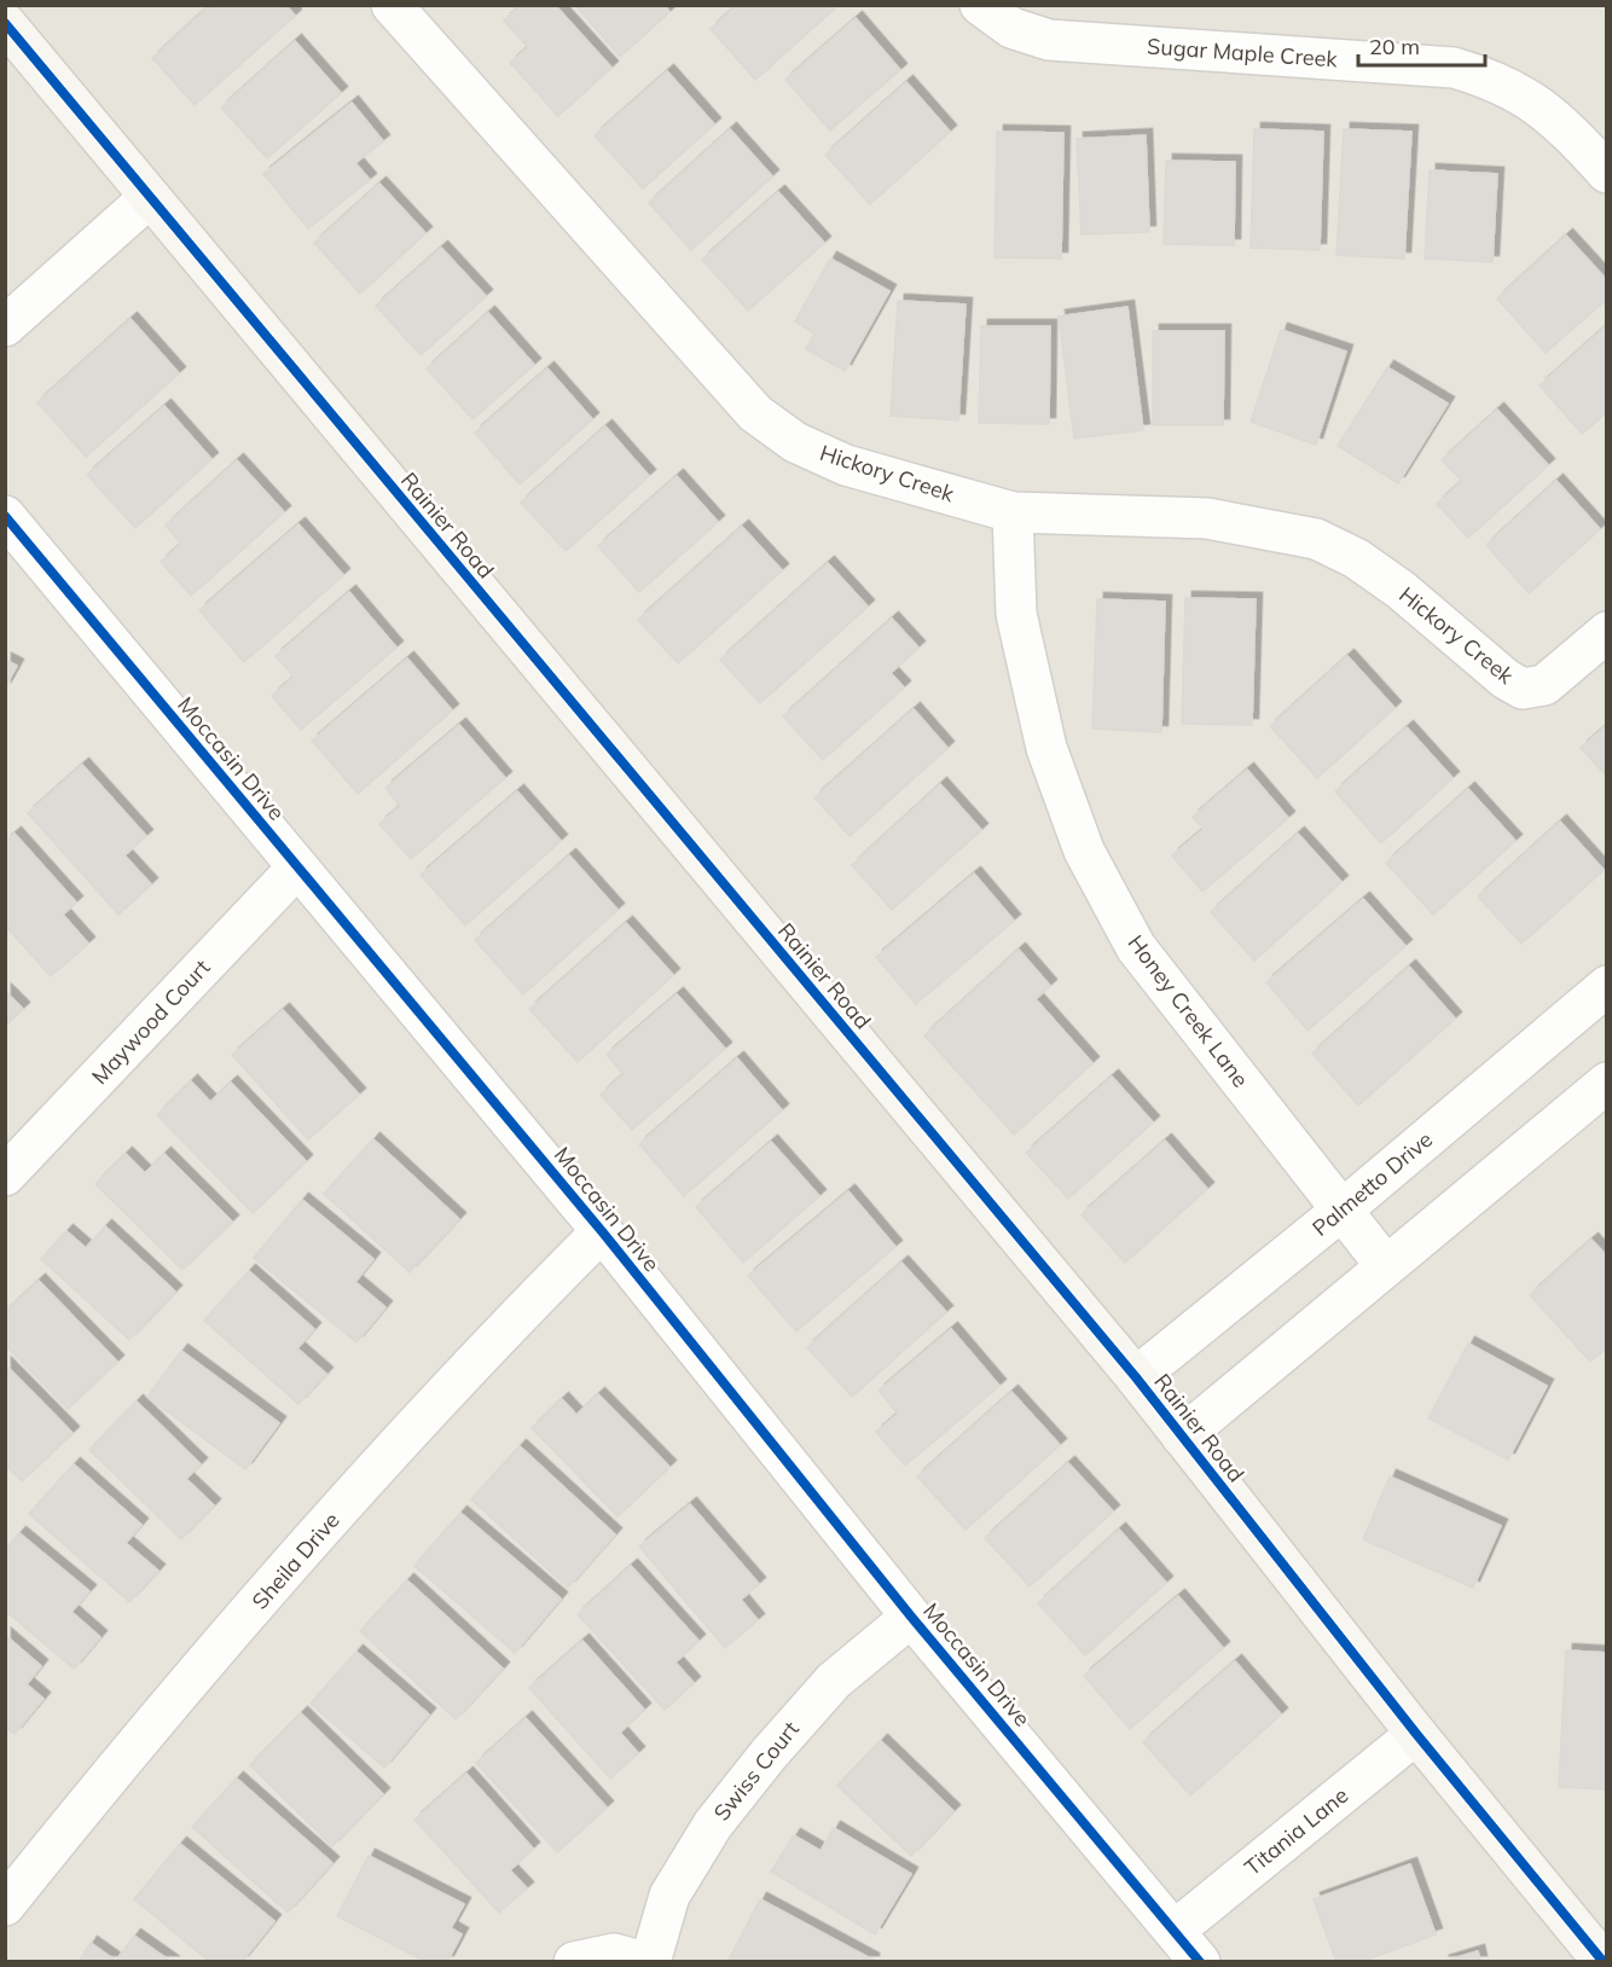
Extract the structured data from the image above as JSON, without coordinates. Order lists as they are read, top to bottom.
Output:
{
  "streets": {
    "street": [
      "Sugar Maple Creek",
      "Hickory Creek",
      "Rainier Road",
      "Moccasin Drive",
      "Honey Creek Lane",
      "Maywood Court",
      "Palmetto Drive",
      "Sheila Drive",
      "Swiss Court",
      "Titania Lane"
    ]
  },
  "crossings": [
    ["Hickory Creek", "Honey Creek Lane"],
    ["Rainier Road", "Palmetto Drive"],
    ["Rainier Road", "Titania Lane"],
    ["Moccasin Drive", "Maywood Court"],
    ["Moccasin Drive", "Sheila Drive"],
    ["Moccasin Drive", "Swiss Court"],
    ["Moccasin Drive", "Titania Lane"],
    ["Honey Creek Lane", "Palmetto Drive"]
  ],
  "scale_bar": "20 m"
}
